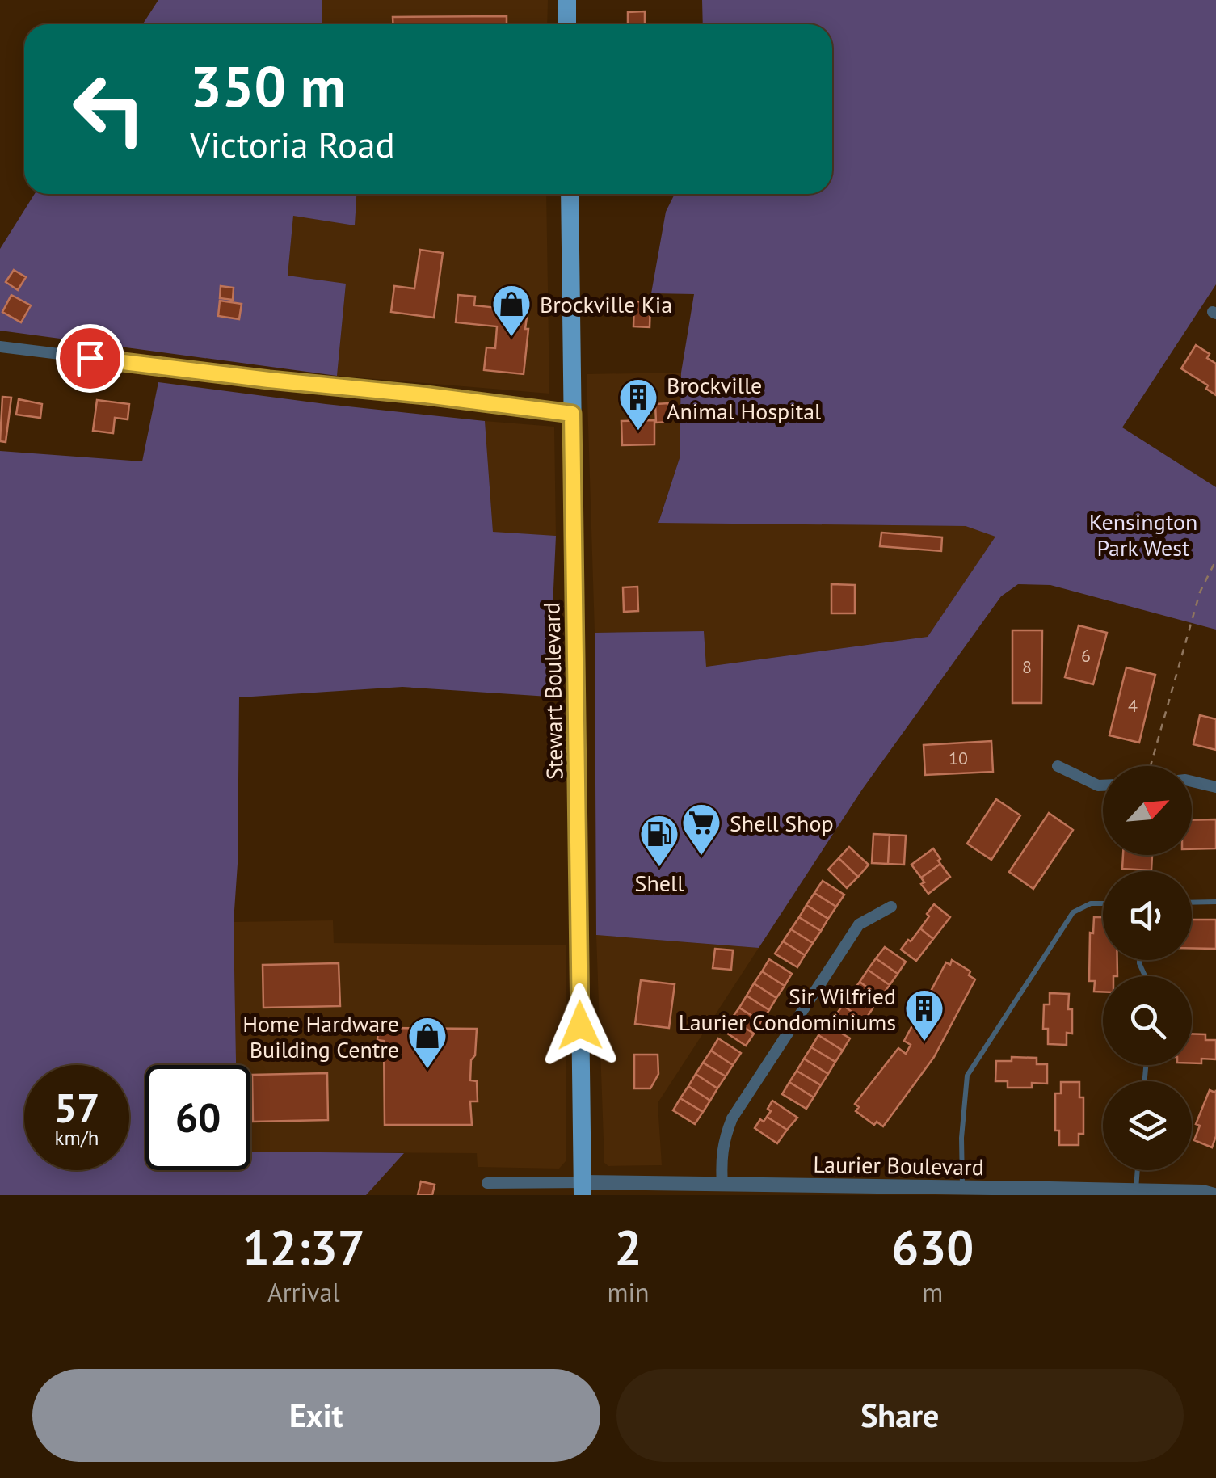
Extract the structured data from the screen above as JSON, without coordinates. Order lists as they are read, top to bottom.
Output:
{
  "streets": {
    "main road": ["Stewart Boulevard"],
    "street": ["Laurier Boulevard"]
  },
  "crossings": [
    ["Stewart Boulevard", "Laurier Boulevard"]
  ],
  "parks": ["Kensington Park West"],
  "places": {
    "shop": ["Brockville Kia", "Home Hardware Building Centre"],
    "building": ["Brockville Animal Hospital", "Sir Wilfried Laurier Condominiums"],
    "supermarket": ["Shell Shop"],
    "fuel station": ["Shell"]
  },
  "house_numbers": [
    "6",
    "8",
    "4",
    "10"
  ],
  "north": "top right",
  "page": {
    "turn": ["350 m", "Victoria Road"],
    "speed": "57 km/h",
    "limit": "60",
    "eta": [
      "12:37",
      "Arrival",
      "2",
      "min",
      "630",
      "m"
    ],
    "buttons": ["Exit", "Share"]
  }
}
